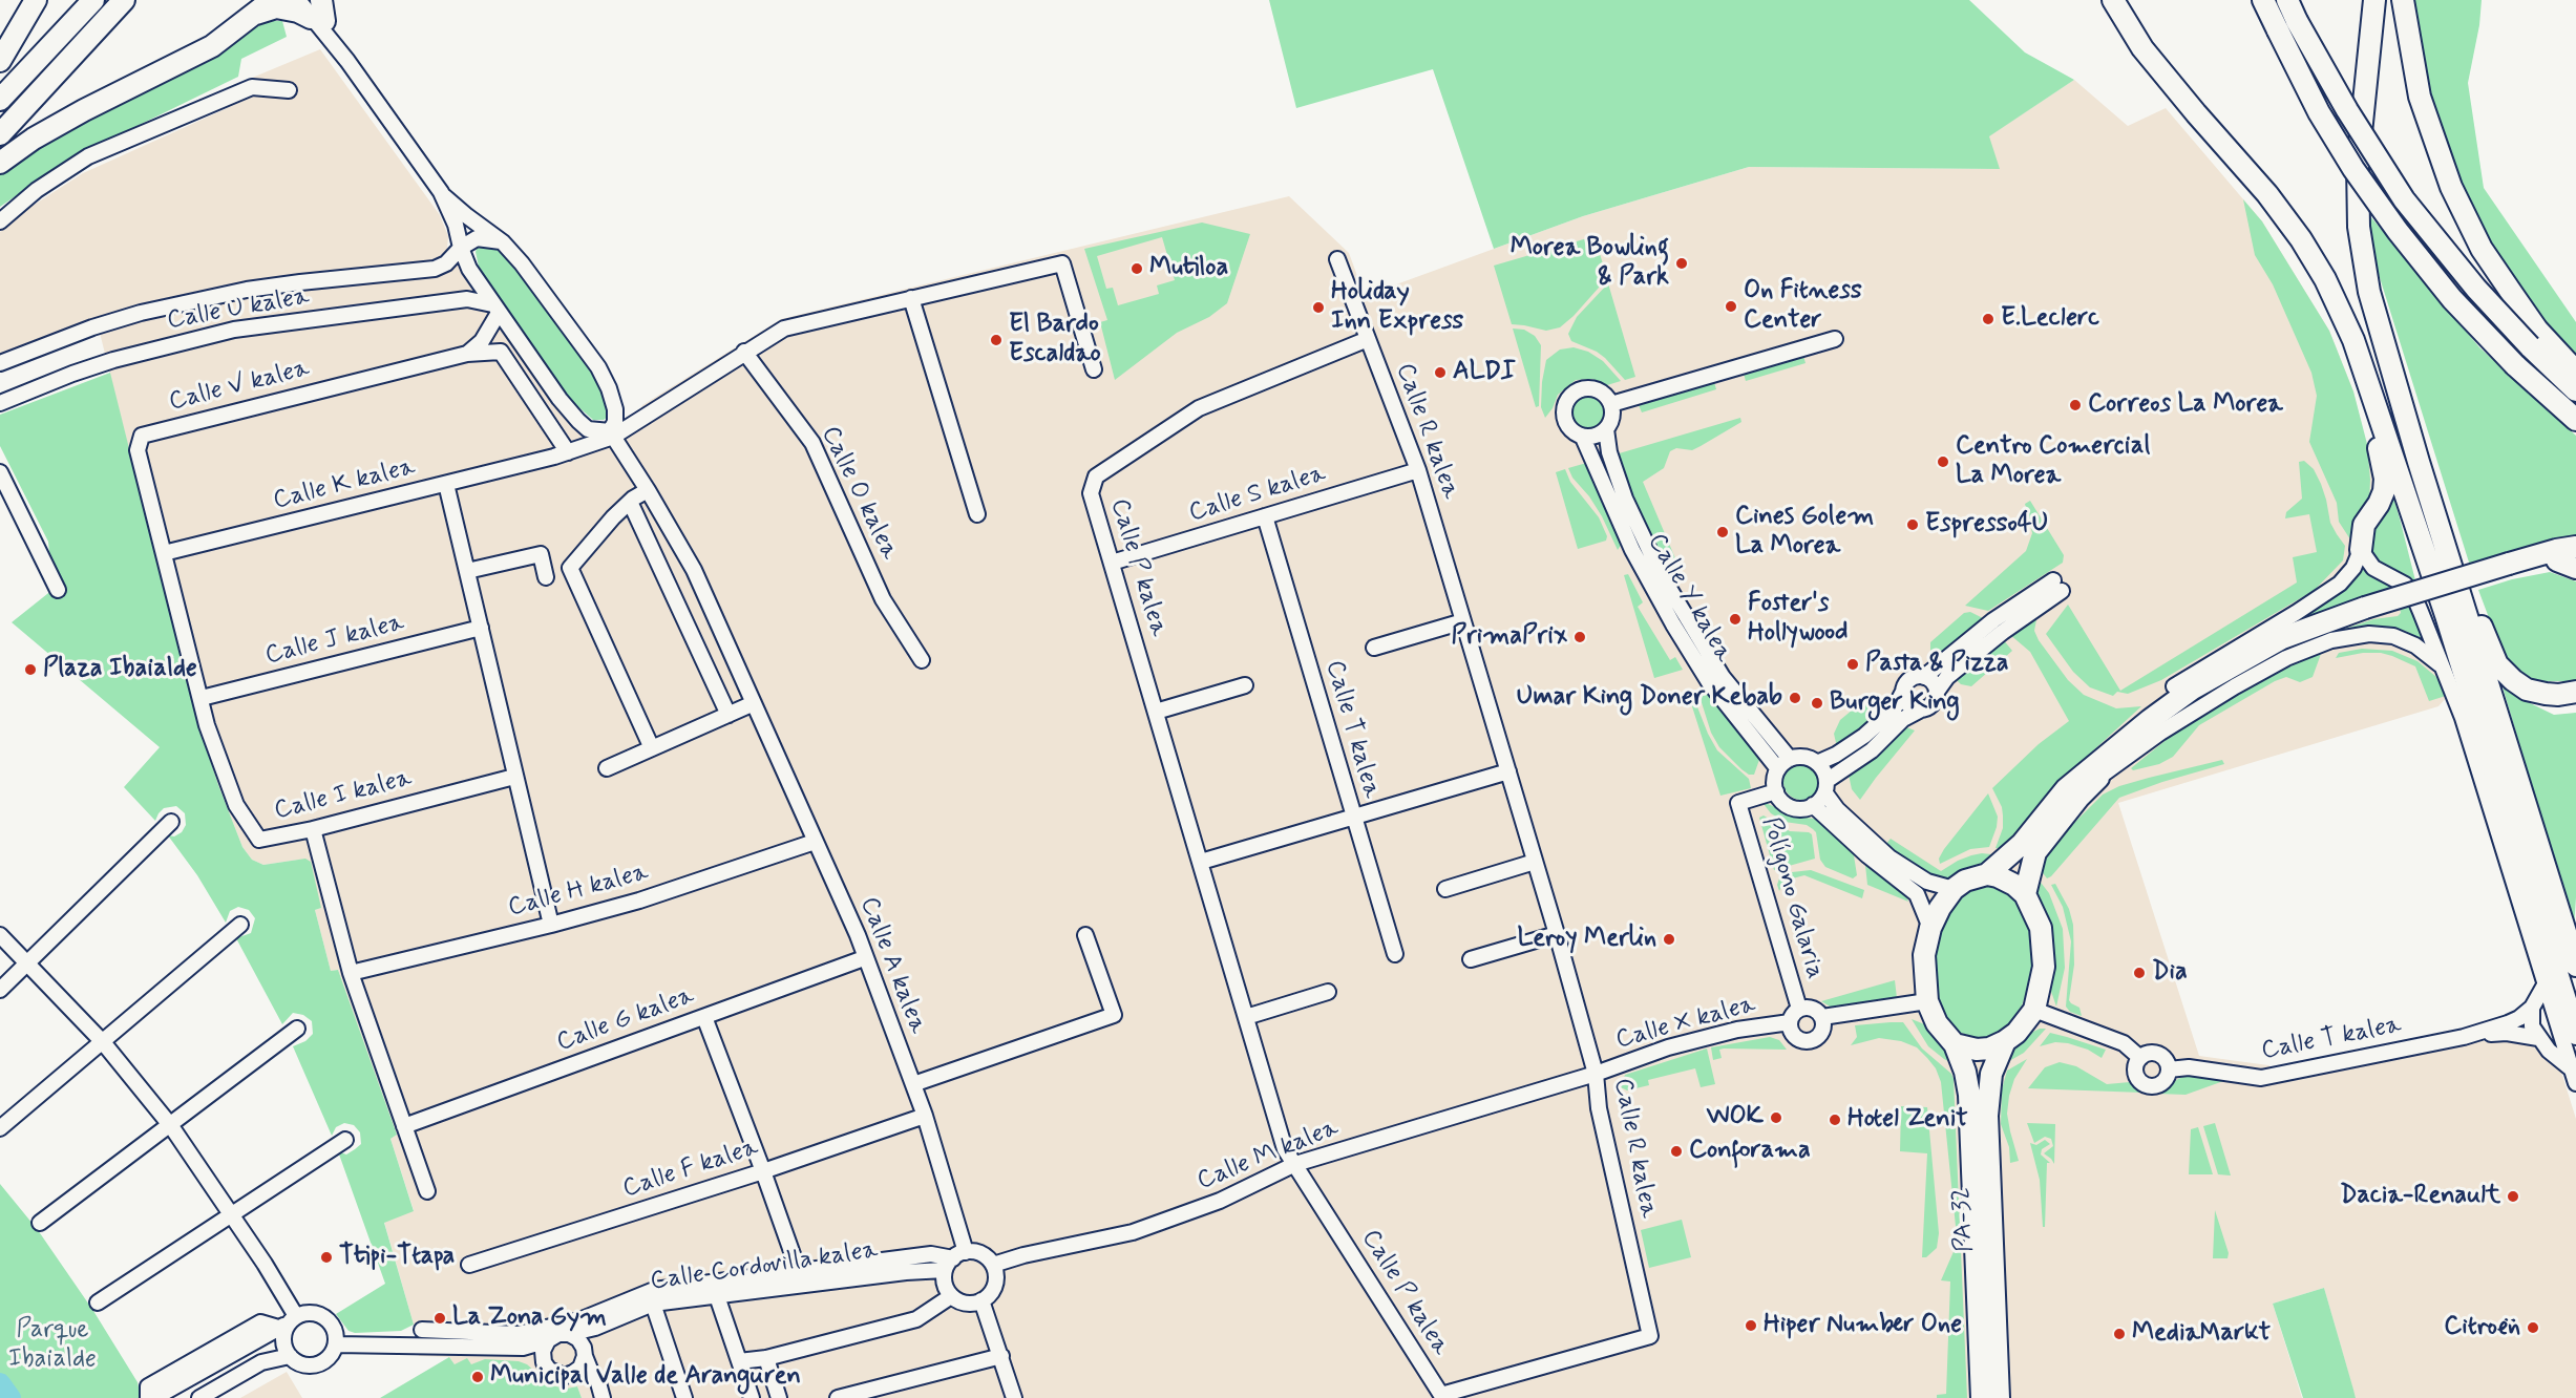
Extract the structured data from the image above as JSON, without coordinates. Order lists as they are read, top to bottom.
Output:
{
  "streets": {
    "highway": ["PA-32"],
    "street": [
      "Calle U kalea",
      "Calle V kalea",
      "Calle R kalea",
      "Calle K kalea",
      "Calle O kalea",
      "Calle S kalea",
      "Calle P kalea",
      "Calle Y kalea",
      "Calle J kalea",
      "Calle T kalea",
      "Calle I kalea",
      "Calle H kalea",
      "Polígono Galaria",
      "Calle A kalea",
      "Calle G kalea",
      "Calle X kalea",
      "Calle M kalea",
      "Calle F kalea",
      "Calle Cordovilla kalea"
    ]
  },
  "crossings": [
    ["Calle V kalea", "Calle K kalea"],
    ["Calle R kalea", "Calle S kalea"],
    ["Calle R kalea", "Calle P kalea"],
    ["Calle R kalea", "Calle X kalea"],
    ["Calle R kalea", "Calle M kalea"],
    ["Calle K kalea", "Calle A kalea"],
    ["Calle S kalea", "Calle P kalea"],
    ["Calle S kalea", "Calle T kalea"],
    ["Calle P kalea", "Calle M kalea"],
    ["Calle Y kalea", "Polígono Galaria"],
    ["Calle J kalea", "Calle I kalea"],
    ["Calle H kalea", "Calle A kalea"],
    ["Polígono Galaria", "Calle X kalea"],
    ["Calle A kalea", "Calle G kalea"],
    ["Calle A kalea", "Calle M kalea"],
    ["Calle A kalea", "Calle F kalea"],
    ["Calle A kalea", "Calle Cordovilla kalea"],
    ["Calle X kalea", "Calle M kalea"],
    ["Calle M kalea", "Calle Cordovilla kalea"]
  ],
  "parks": ["Parque Ibaialde"],
  "places": [
    "Morea Bowling & Park",
    "Mutiloa",
    "On Fitness Center",
    "Holiday Inn Express",
    "E.Leclerc",
    "El Bardo Escaldao",
    "ALDI",
    "Correos La Morea",
    "Centro Comercial La Morea",
    "Espresso4U",
    "Cines Golem La Morea",
    "Foster's Hollywood",
    "PrimaPrix",
    "Pasta & Pizza",
    "Plaza Ibaialde",
    "Umar King Doner Kebab",
    "Burger King",
    "Leroy Merlin",
    "Dia",
    "WOK",
    "Hotel Zenit",
    "Conforama",
    "Dacia-Renault",
    "Ttipi-Ttapa",
    "La Zona Gym",
    "Hiper Number One",
    "Citroën",
    "MediaMarkt",
    "Municipal Valle de Aranguren"
  ]
}
